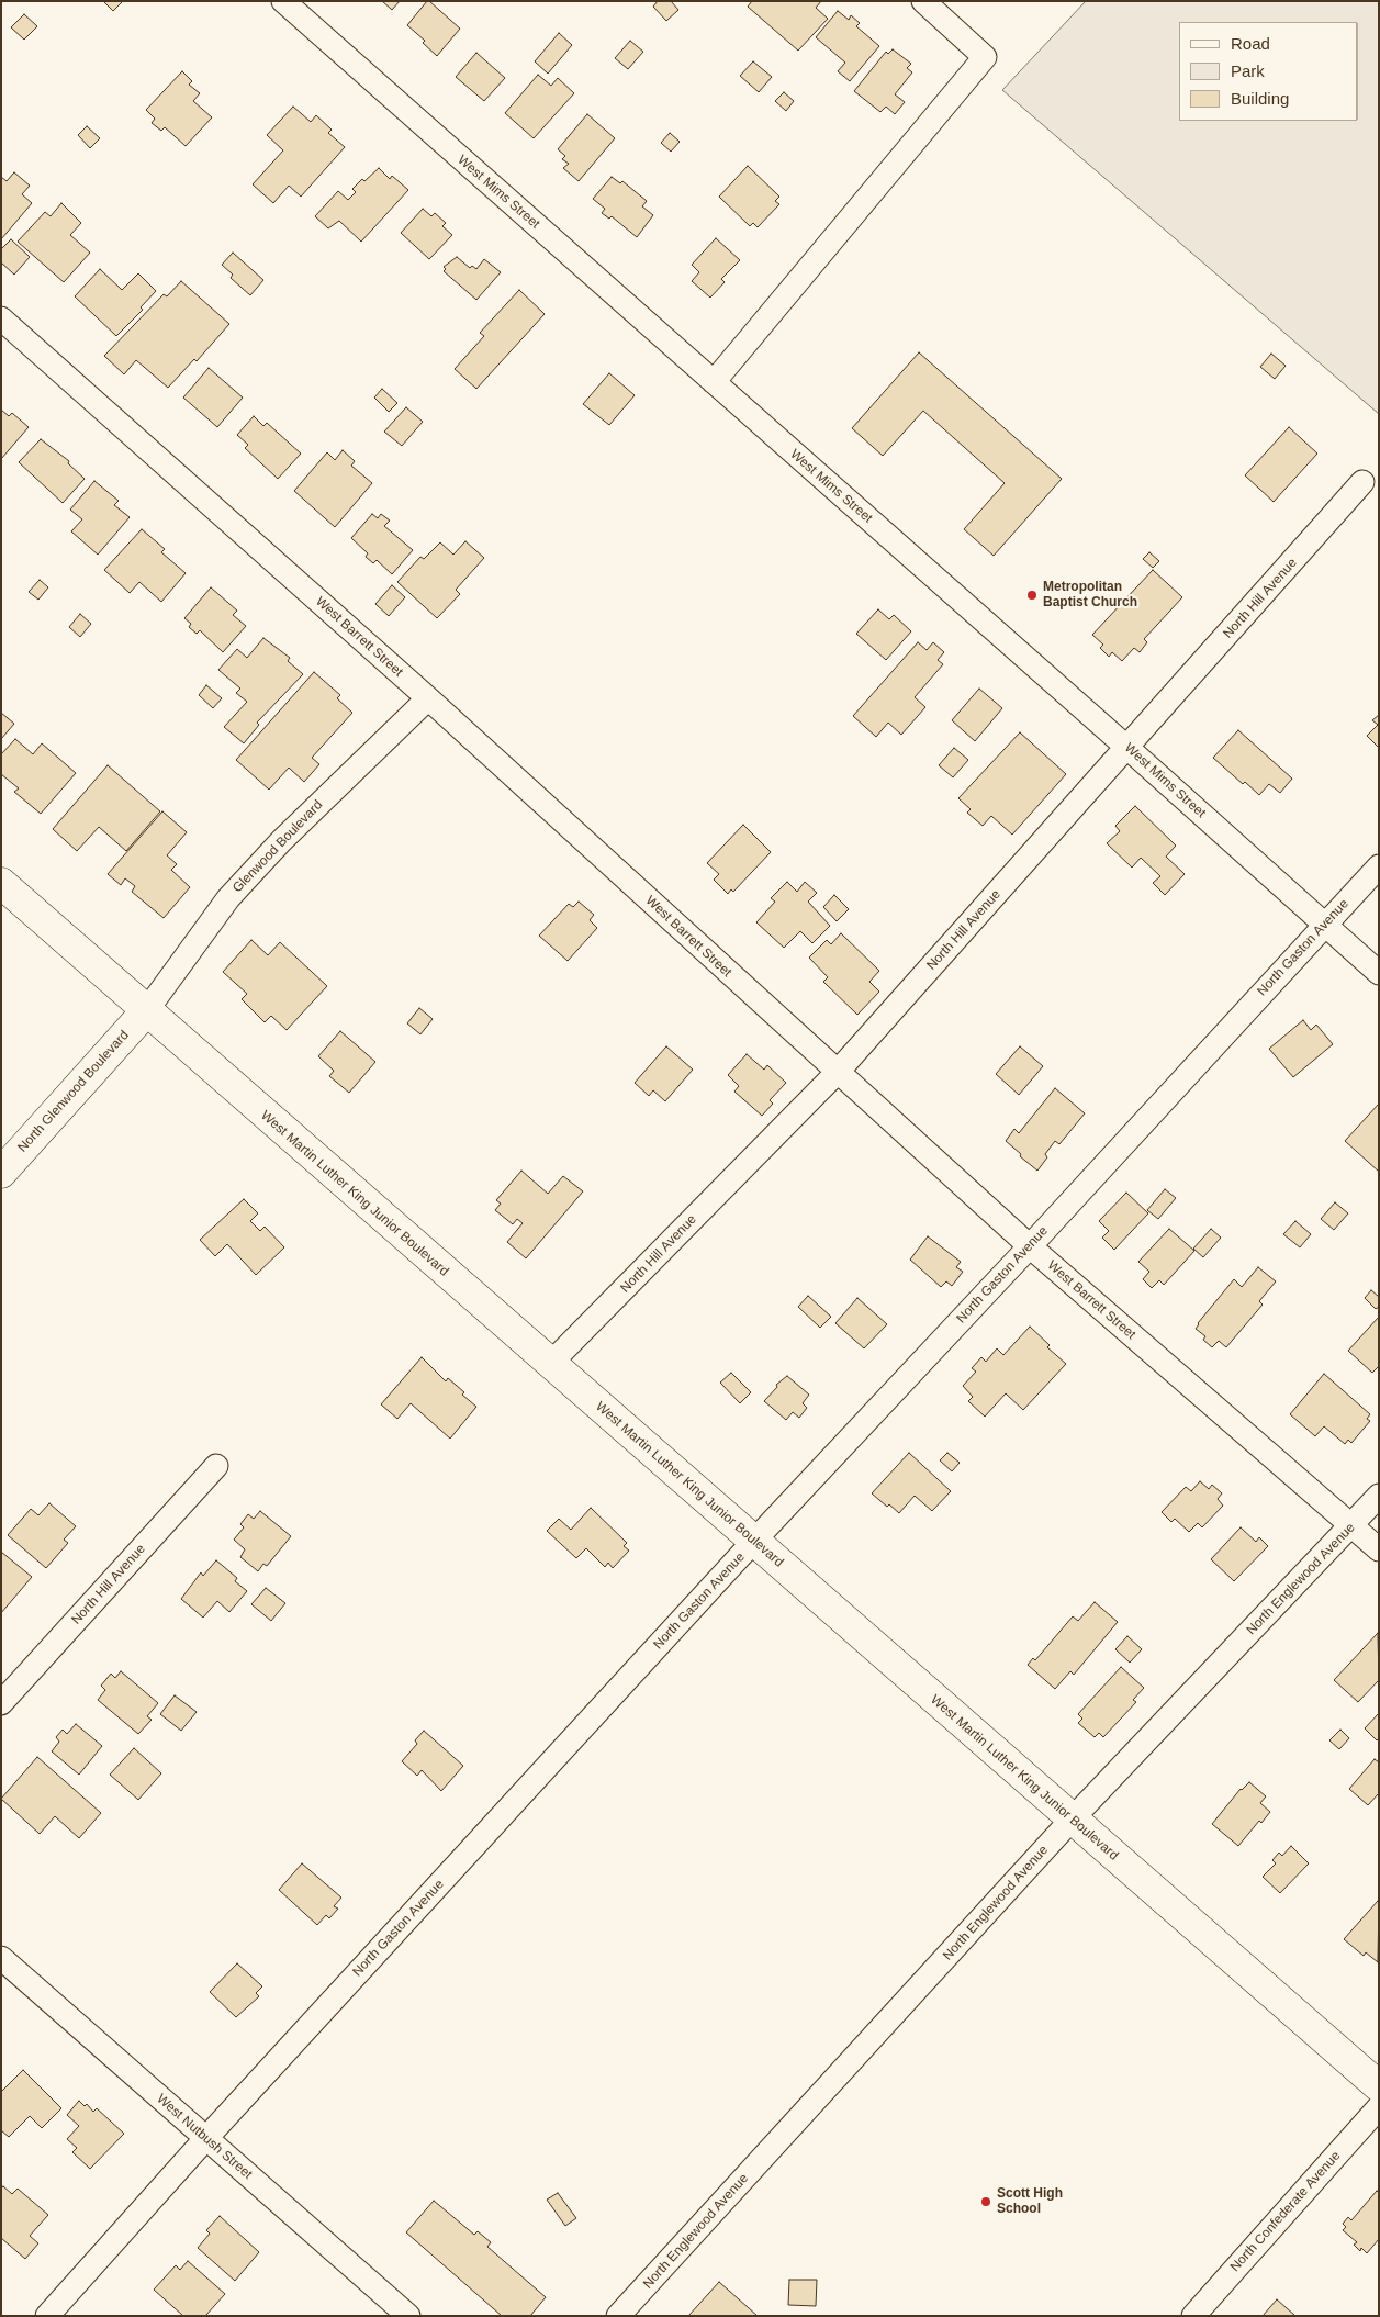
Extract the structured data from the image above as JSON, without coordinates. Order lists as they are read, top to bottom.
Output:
{
  "streets": {
    "main road": ["North Glenwood Boulevard", "West Martin Luther King Junior Boulevard"],
    "street": [
      "West Mims Street",
      "North Hill Avenue",
      "West Barrett Street",
      "Glenwood Boulevard",
      "North Gaston Avenue",
      "North Englewood Avenue",
      "West Nutbush Street",
      "North Confederate Avenue"
    ]
  },
  "crossings": [
    ["West Mims Street", "North Hill Avenue"],
    ["West Mims Street", "North Gaston Avenue"],
    ["North Hill Avenue", "West Barrett Street"],
    ["North Hill Avenue", "West Martin Luther King Junior Boulevard"],
    ["West Barrett Street", "Glenwood Boulevard"],
    ["West Barrett Street", "North Gaston Avenue"],
    ["West Barrett Street", "North Englewood Avenue"],
    ["Glenwood Boulevard", "North Glenwood Boulevard"],
    ["Glenwood Boulevard", "West Martin Luther King Junior Boulevard"],
    ["North Gaston Avenue", "West Martin Luther King Junior Boulevard"],
    ["North Gaston Avenue", "West Nutbush Street"],
    ["North Glenwood Boulevard", "West Martin Luther King Junior Boulevard"],
    ["West Martin Luther King Junior Boulevard", "North Englewood Avenue"]
  ],
  "places": ["Metropolitan Baptist Church", "Scott High School"],
  "legend": ["Road", "Park", "Building"]
}
